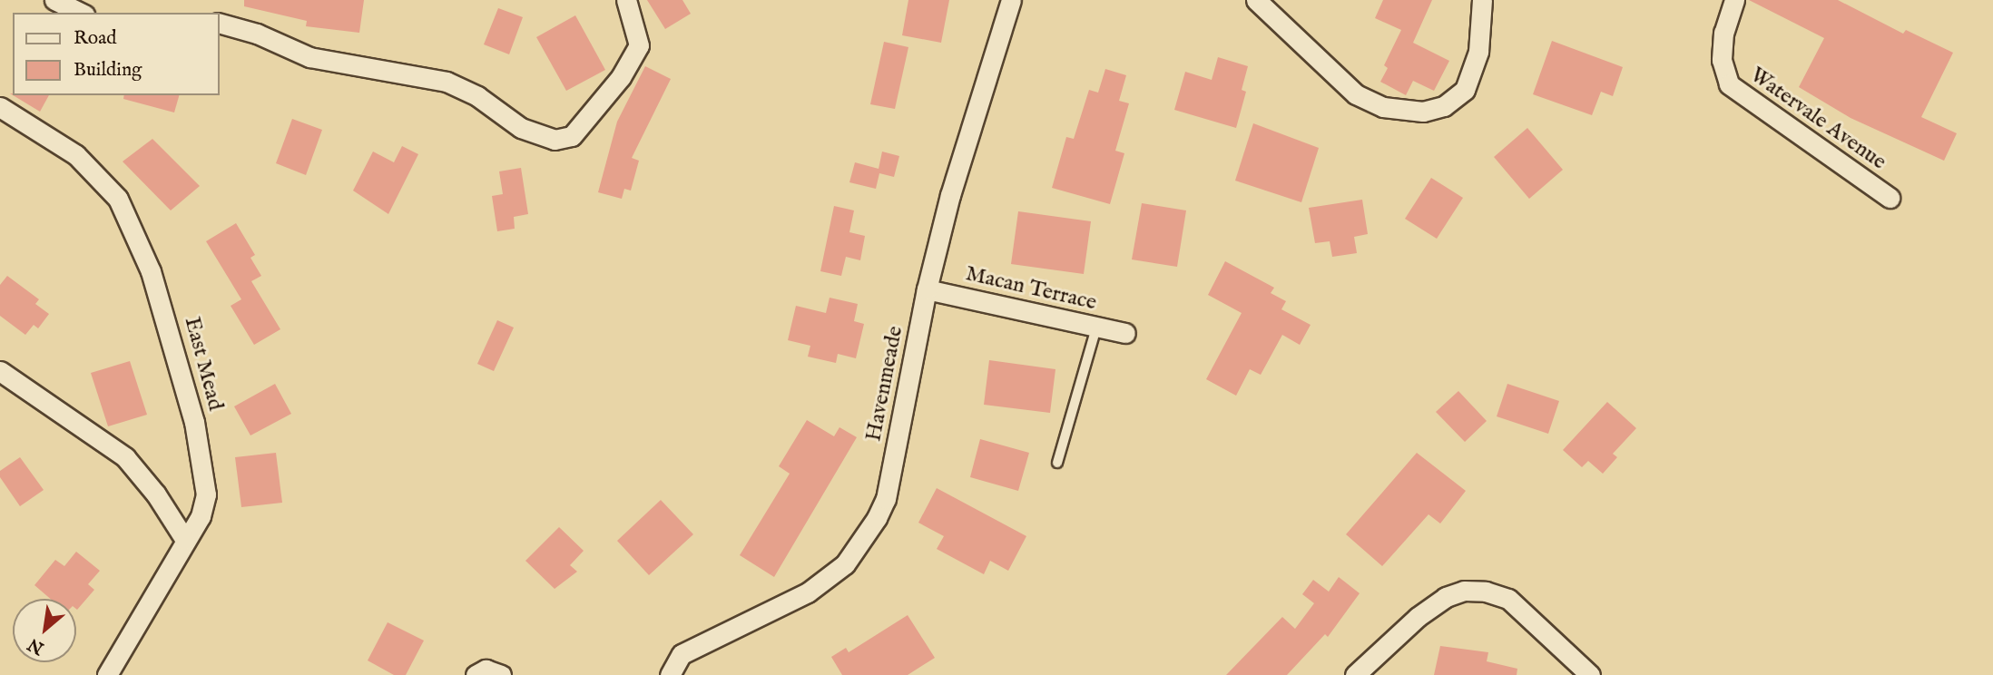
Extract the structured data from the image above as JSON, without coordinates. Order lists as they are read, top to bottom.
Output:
{
  "streets": {
    "street": [
      "Watervale Avenue",
      "Macan Terrace",
      "East Mead",
      "Havenmeade"
    ]
  },
  "crossings": [
    ["Macan Terrace", "Havenmeade"]
  ],
  "legend": ["Road", "Building"],
  "north": "bottom left"
}
